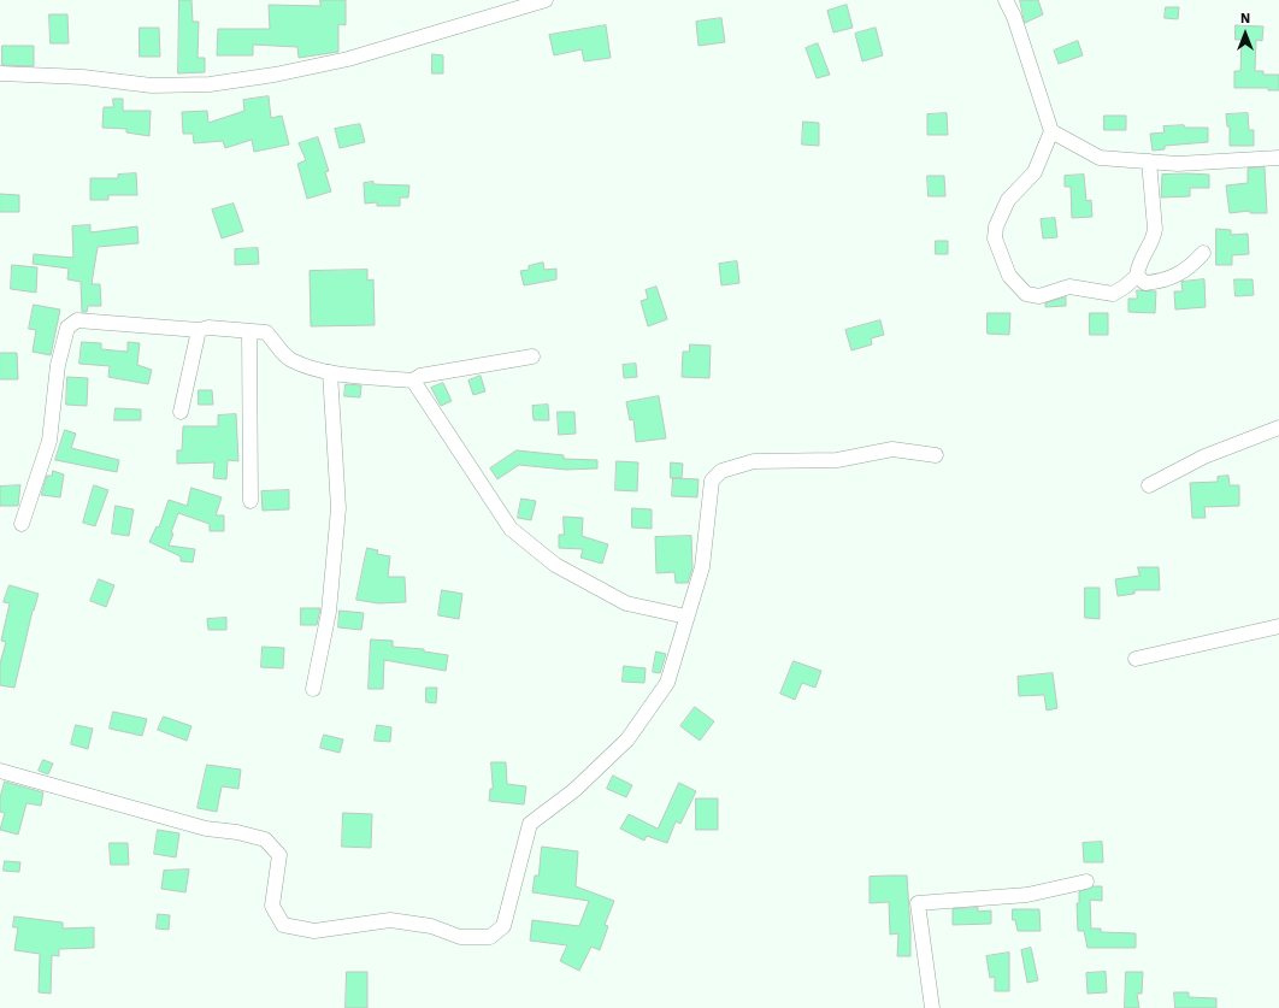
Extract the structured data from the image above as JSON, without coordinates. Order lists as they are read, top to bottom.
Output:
{
  "north": "top"
}
